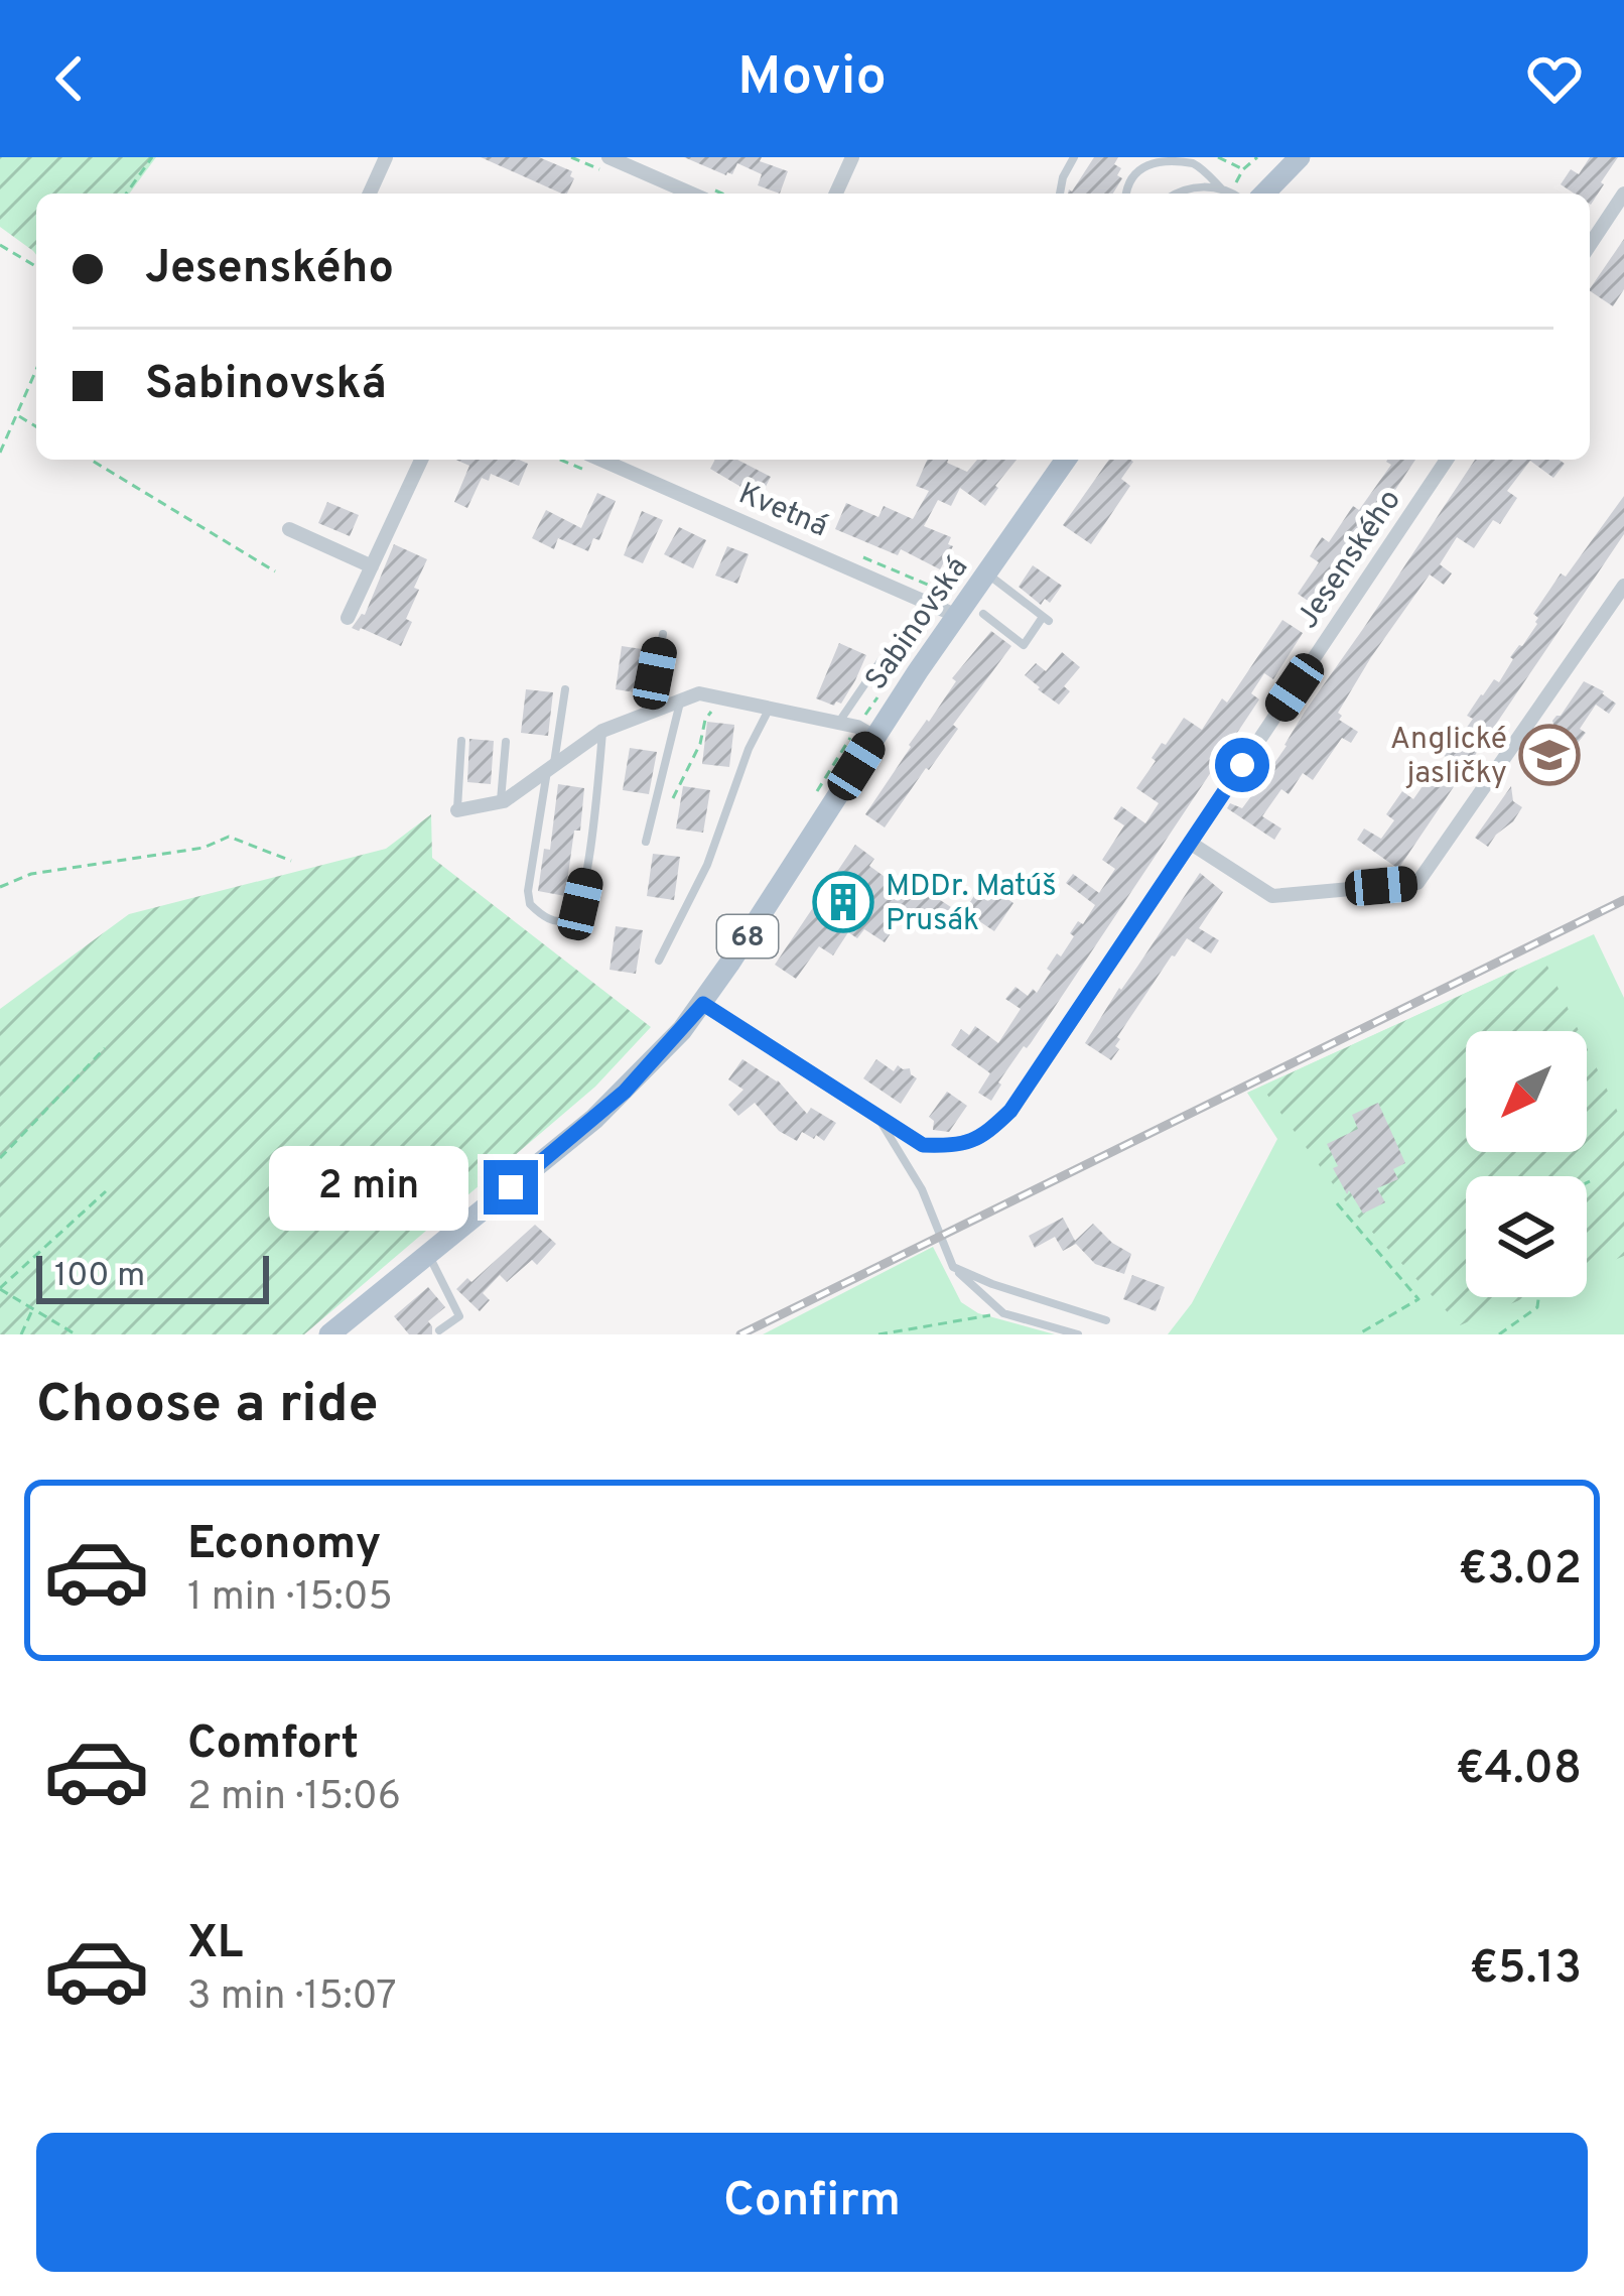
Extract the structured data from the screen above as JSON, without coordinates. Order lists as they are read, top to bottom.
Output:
{
  "streets": {
    "main road": ["Sabinovská", "68"],
    "street": ["Kvetná", "Jesenského"]
  },
  "crossings": [
    ["Kvetná", "Sabinovská"],
    ["Jesenského", "Sabinovská"]
  ],
  "places": {
    "school or university": ["Anglické jasličky"],
    "building": ["MDDr. Matúš Prusák"]
  },
  "scale_bar": "100 m",
  "north": "bottom left",
  "page": {
    "header": "Movio",
    "banner": ["Jesenského", "Sabinovská"],
    "bubble": "2 min",
    "scale": "100 m",
    "heading": "Choose a ride",
    "list": [
      {
        "name": "Economy",
        "note": "1 min · 15:05",
        "value": "€3.02"
      },
      {
        "name": "Comfort",
        "note": "2 min · 15:06",
        "value": "€4.08"
      },
      {
        "name": "XL",
        "note": "3 min · 15:07",
        "value": "€5.13"
      }
    ],
    "buttons": "Confirm"
  }
}
